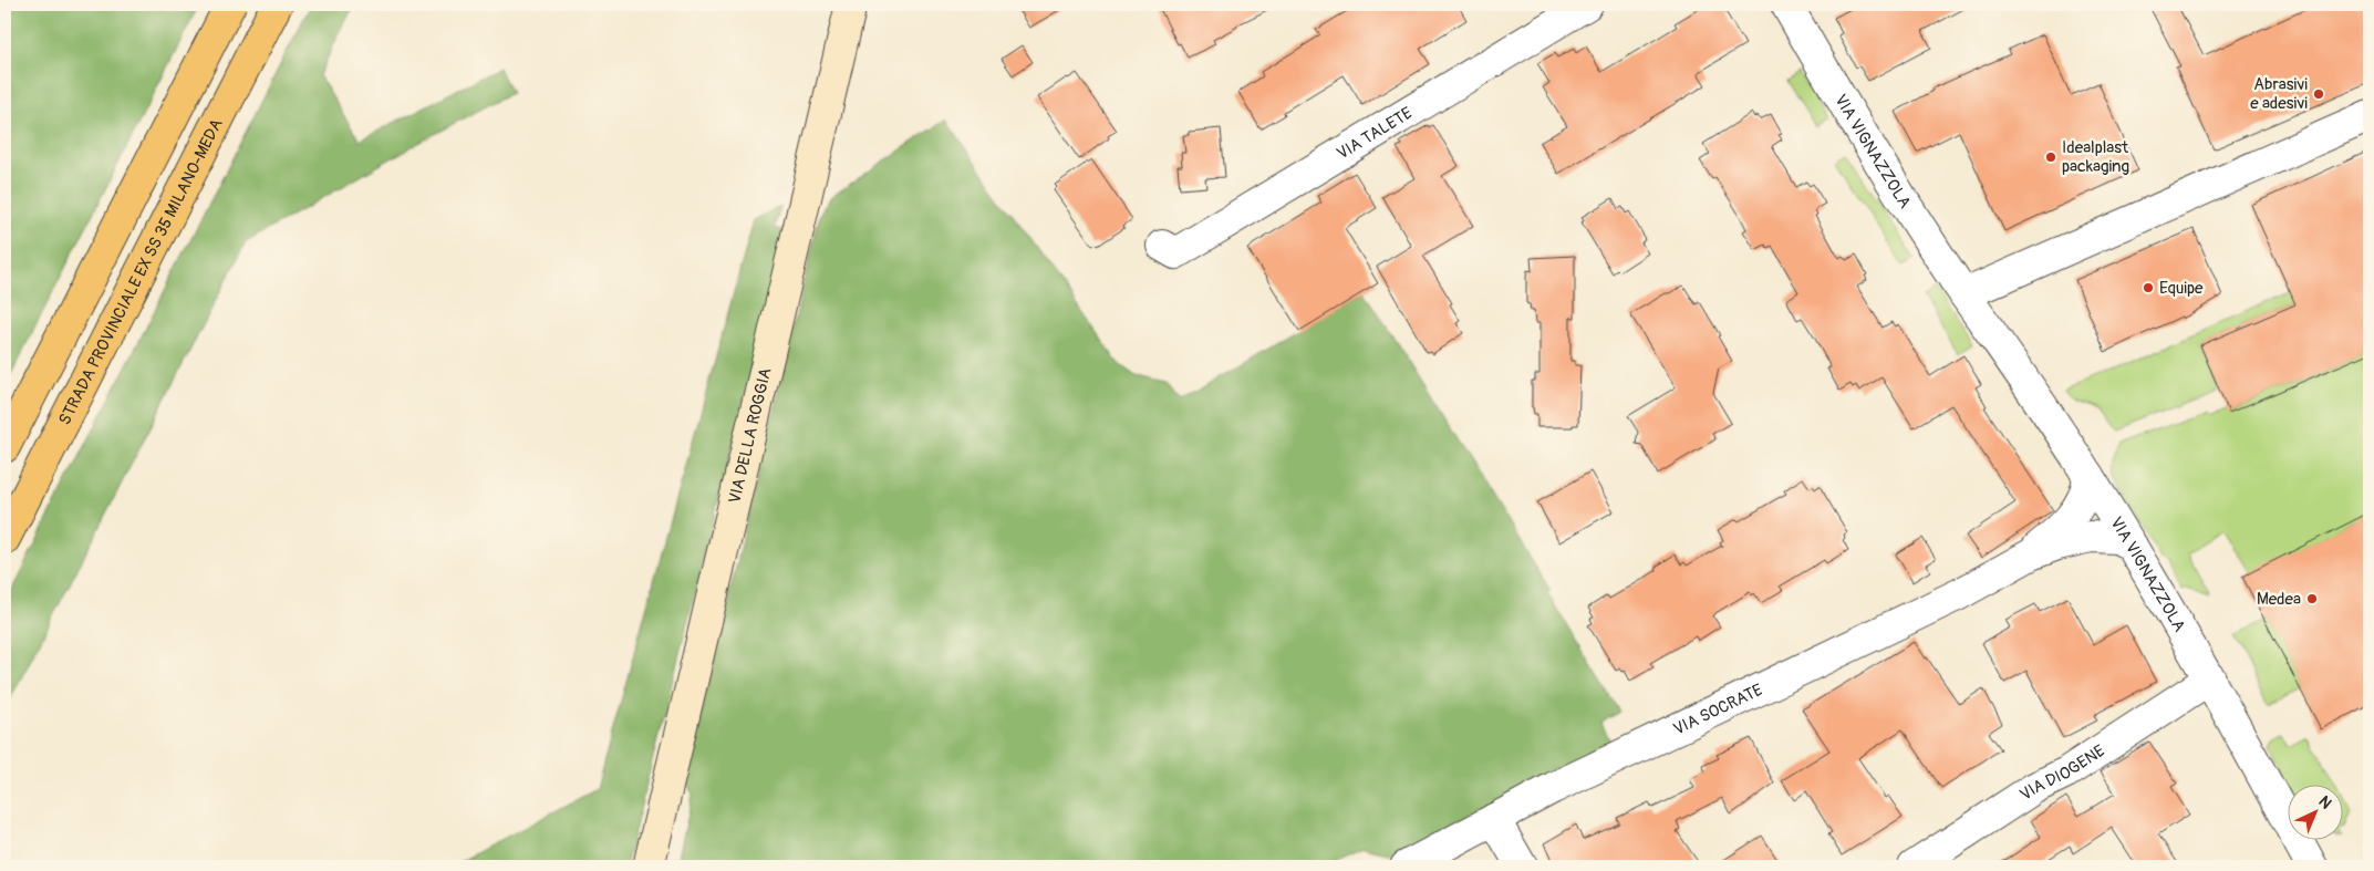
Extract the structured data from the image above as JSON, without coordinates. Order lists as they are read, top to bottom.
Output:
{
  "streets": {
    "highway": ["STRADA PROVINCIALE EX SS 35 MILANO-MEDA"],
    "street": [
      "VIA TALETE",
      "VIA VIGNAZZOLA",
      "VIA DELLA ROGGIA",
      "VIA SOCRATE",
      "VIA DIOGENE"
    ]
  },
  "crossings": [
    ["VIA VIGNAZZOLA", "VIA SOCRATE"],
    ["VIA VIGNAZZOLA", "VIA DIOGENE"]
  ],
  "places": [
    "Abrasivi e adesivi",
    "Idealplast packaging",
    "Equipe",
    "Medea"
  ],
  "north": "top right"
}
